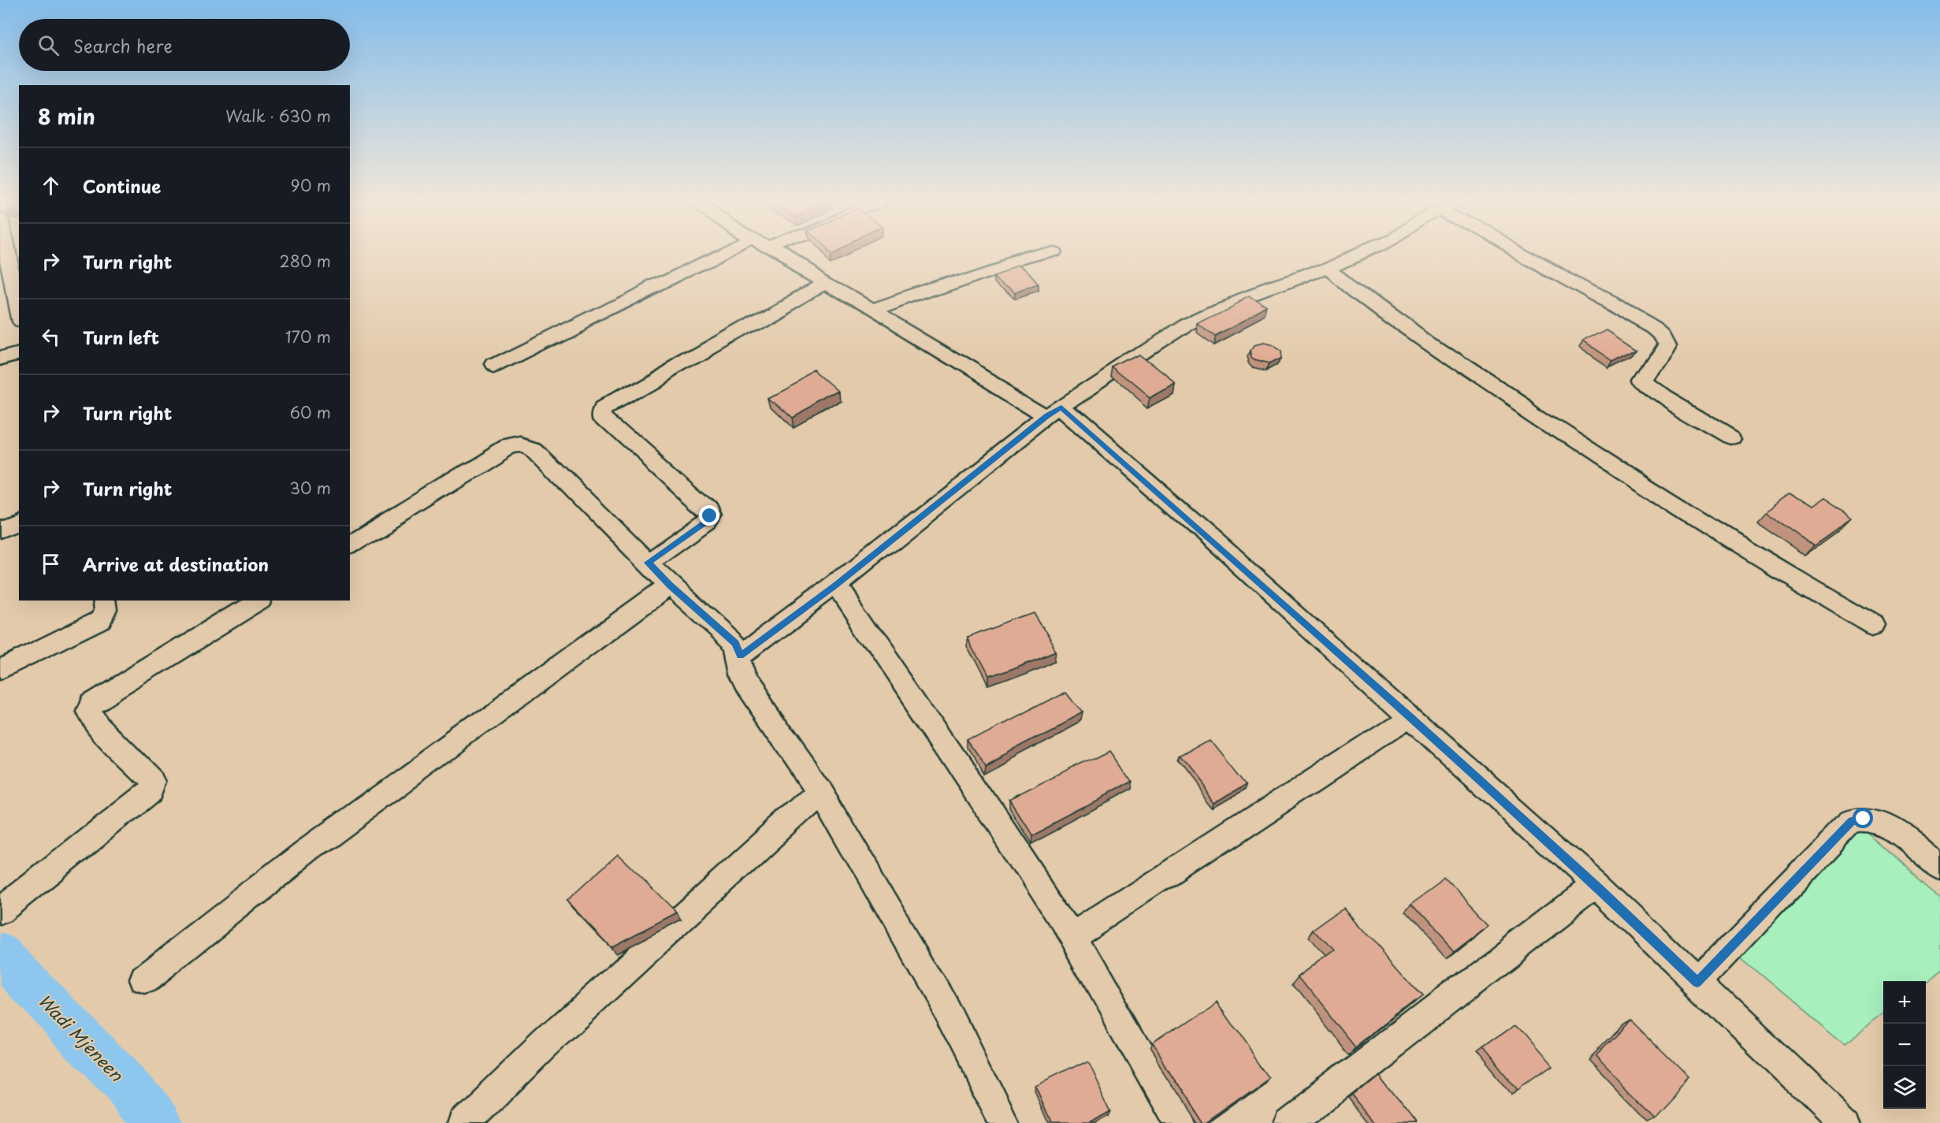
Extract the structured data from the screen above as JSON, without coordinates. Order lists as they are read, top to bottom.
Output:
{
  "water": ["Wadi Mjeneen"],
  "page": {
    "search": "Search here",
    "heading": ["8 min", "Walk · 630 m"],
    "list": [
      ["Continue", "90 m"],
      ["Turn right", "280 m"],
      ["Turn left", "170 m"],
      ["Turn right", "60 m"],
      ["Turn right", "30 m"],
      "Arrive at destination"
    ],
    "map_buttons": ["+", "−"]
  }
}
